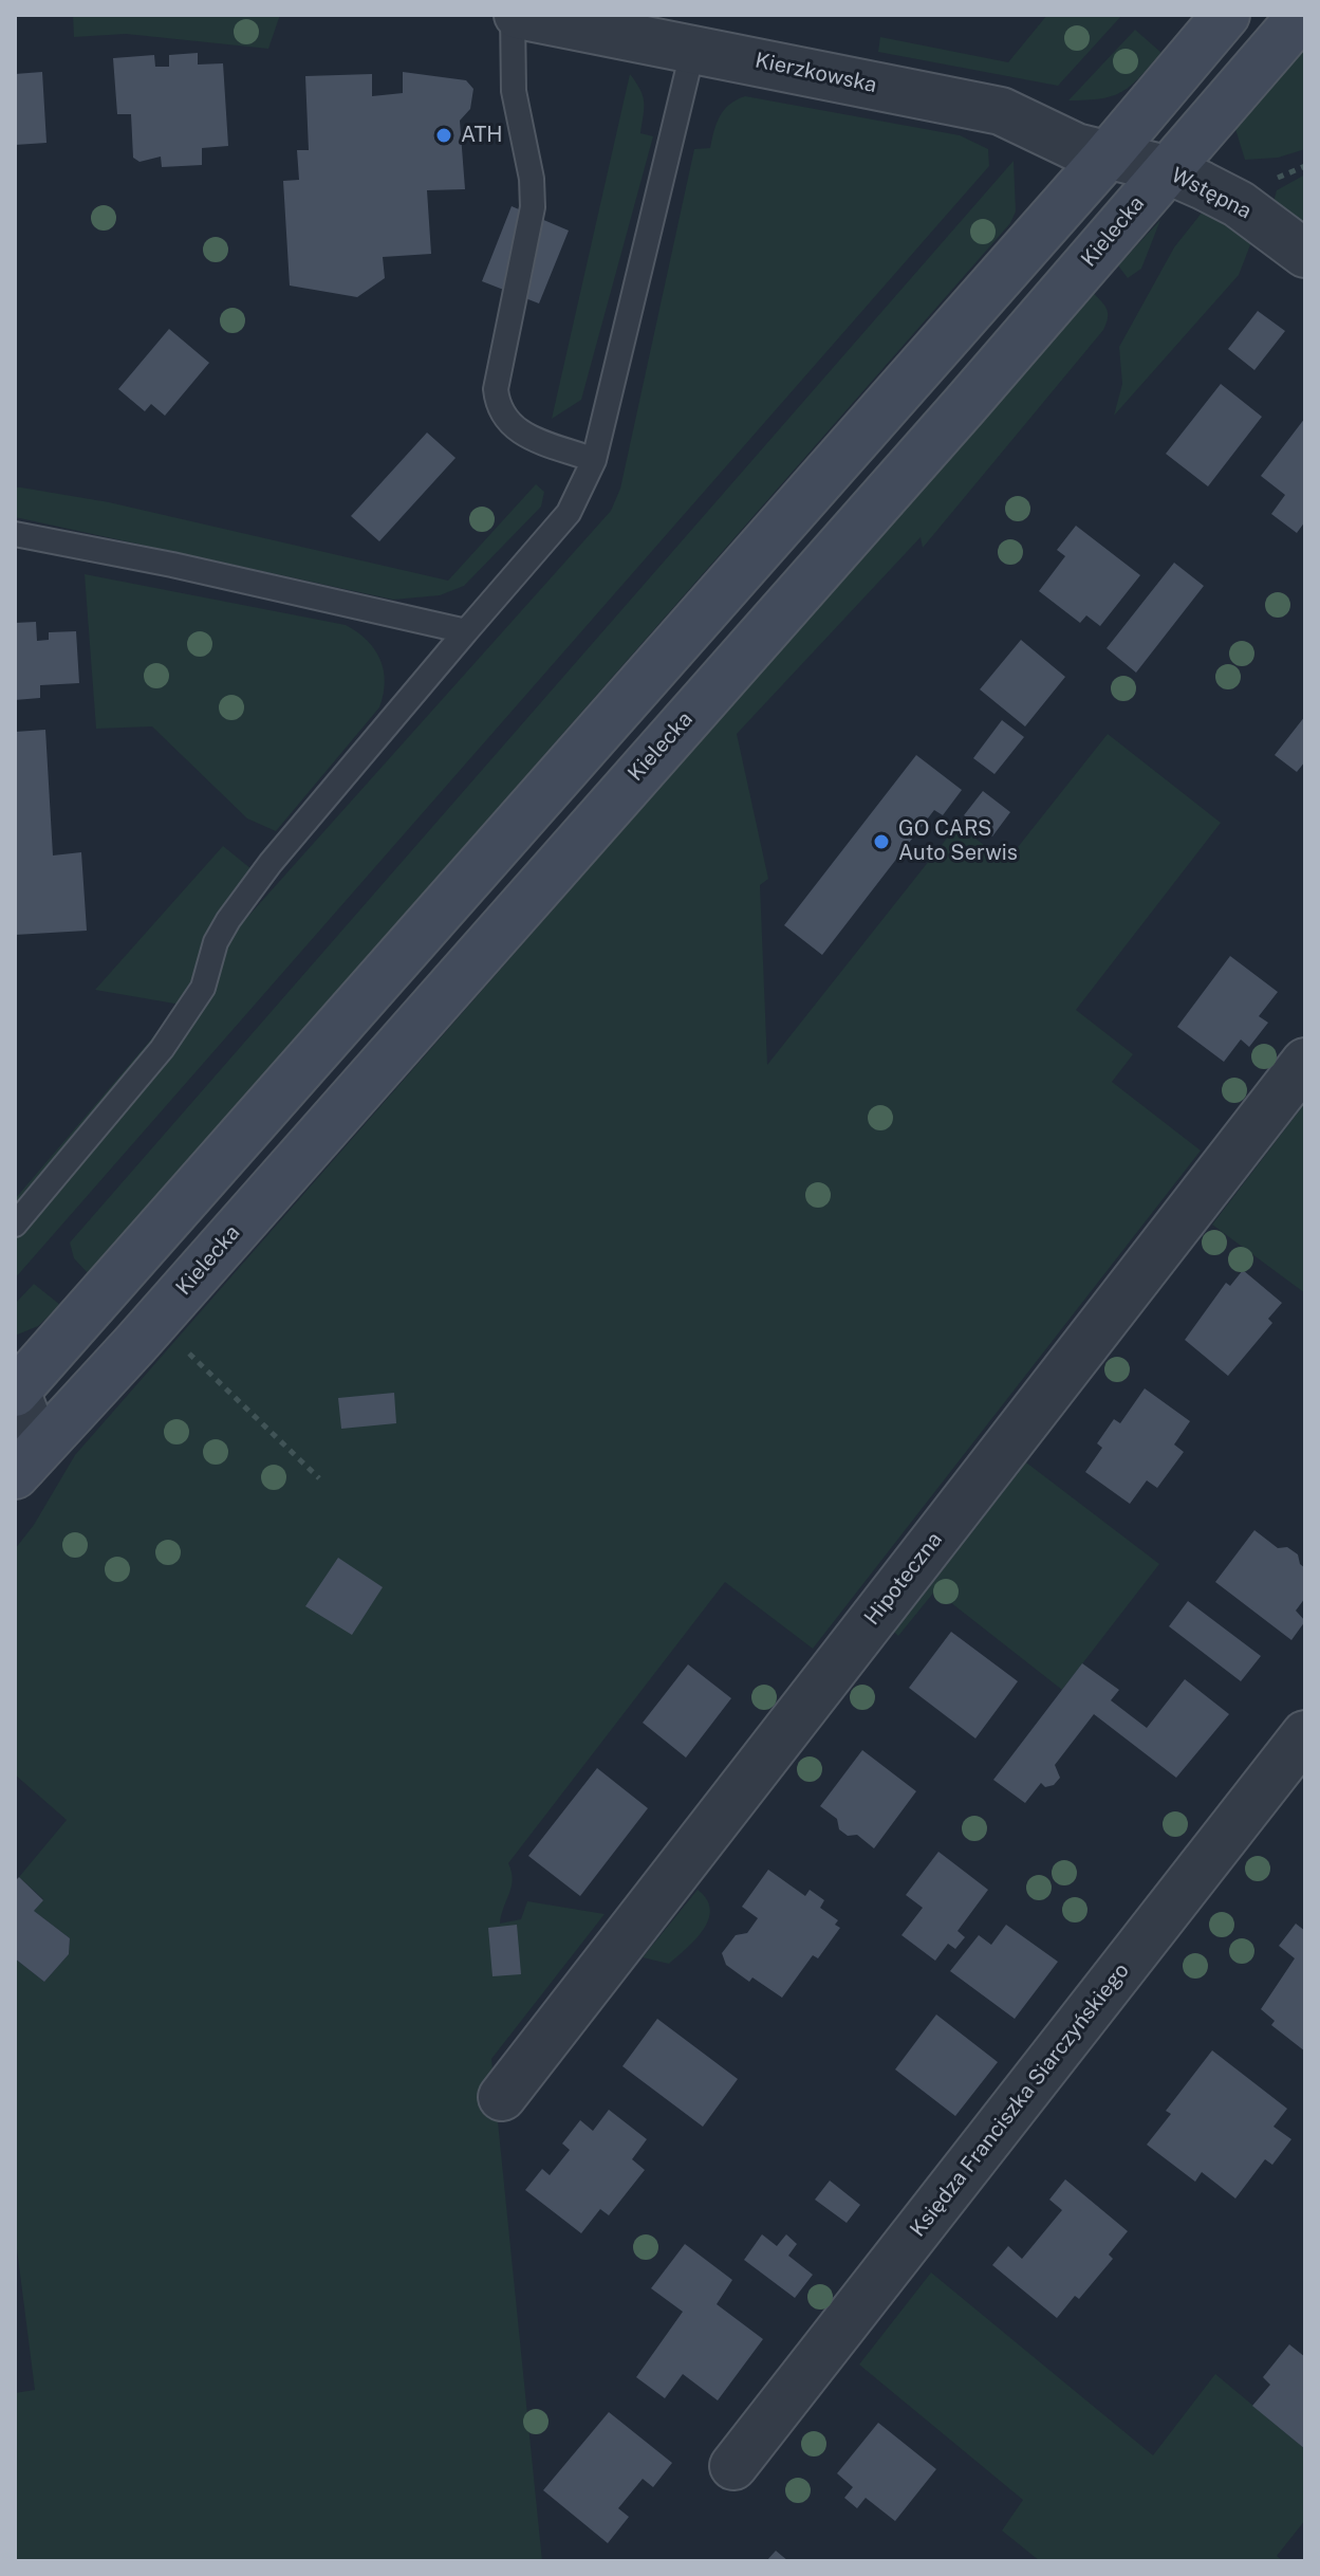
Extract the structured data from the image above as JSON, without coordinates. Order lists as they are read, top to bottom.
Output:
{
  "streets": {
    "main road": ["Kielecka"],
    "street": [
      "Kierzkowska",
      "Wstępna",
      "Hipoteczna",
      "Księdza Franciszka Siarczyńskiego"
    ]
  },
  "crossings": [
    ["Kierzkowska", "Wstępna"],
    ["Wstępna", "Kielecka"]
  ],
  "places": ["ATH", "GO CARS Auto Serwis"]
}
